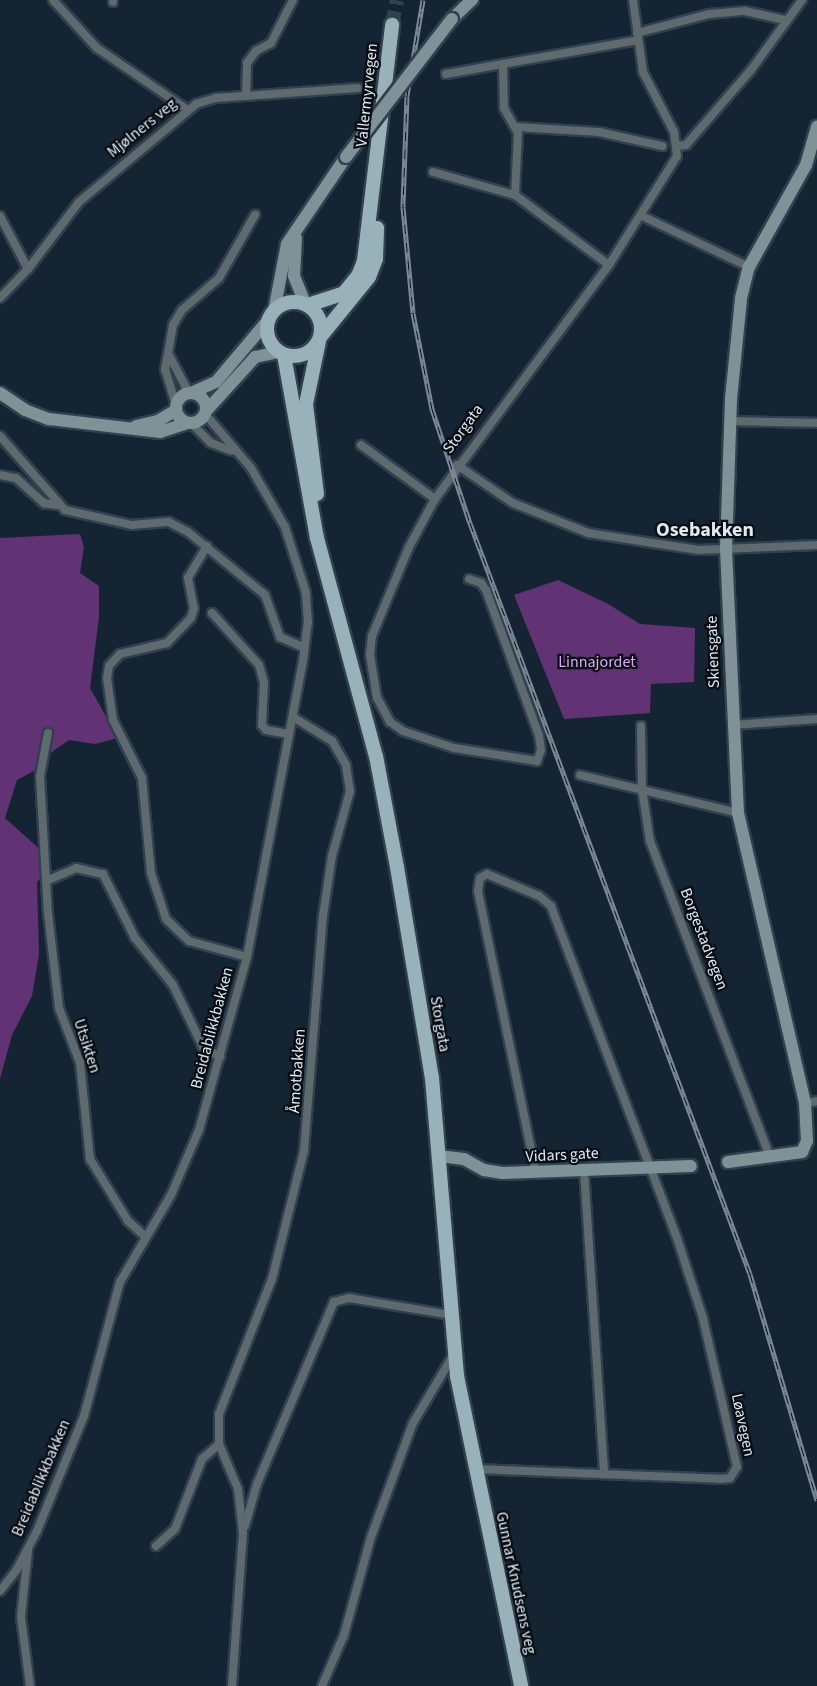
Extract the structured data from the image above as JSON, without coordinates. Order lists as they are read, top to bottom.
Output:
{
  "streets": {
    "main road": ["Vallermyrvegen", "Storgata", "Gunnar Knudsens veg"],
    "street": [
      "Mjølners veg",
      "Skiensgate",
      "Borgestadvegen",
      "Breidablikkbakken",
      "Utsikten",
      "Åmotbakken",
      "Vidars gate",
      "Løavegen"
    ]
  },
  "crossings": [
    ["Vallermyrvegen", "Storgata"],
    ["Storgata", "Vidars gate"],
    ["Storgata", "Løavegen"],
    ["Storgata", "Gunnar Knudsens veg"],
    ["Skiensgate", "Borgestadvegen"],
    ["Breidablikkbakken", "Utsikten"],
    ["Breidablikkbakken", "Åmotbakken"],
    ["Vidars gate", "Løavegen"]
  ],
  "districts": ["Osebakken"],
  "parks": ["Linnajordet"]
}
